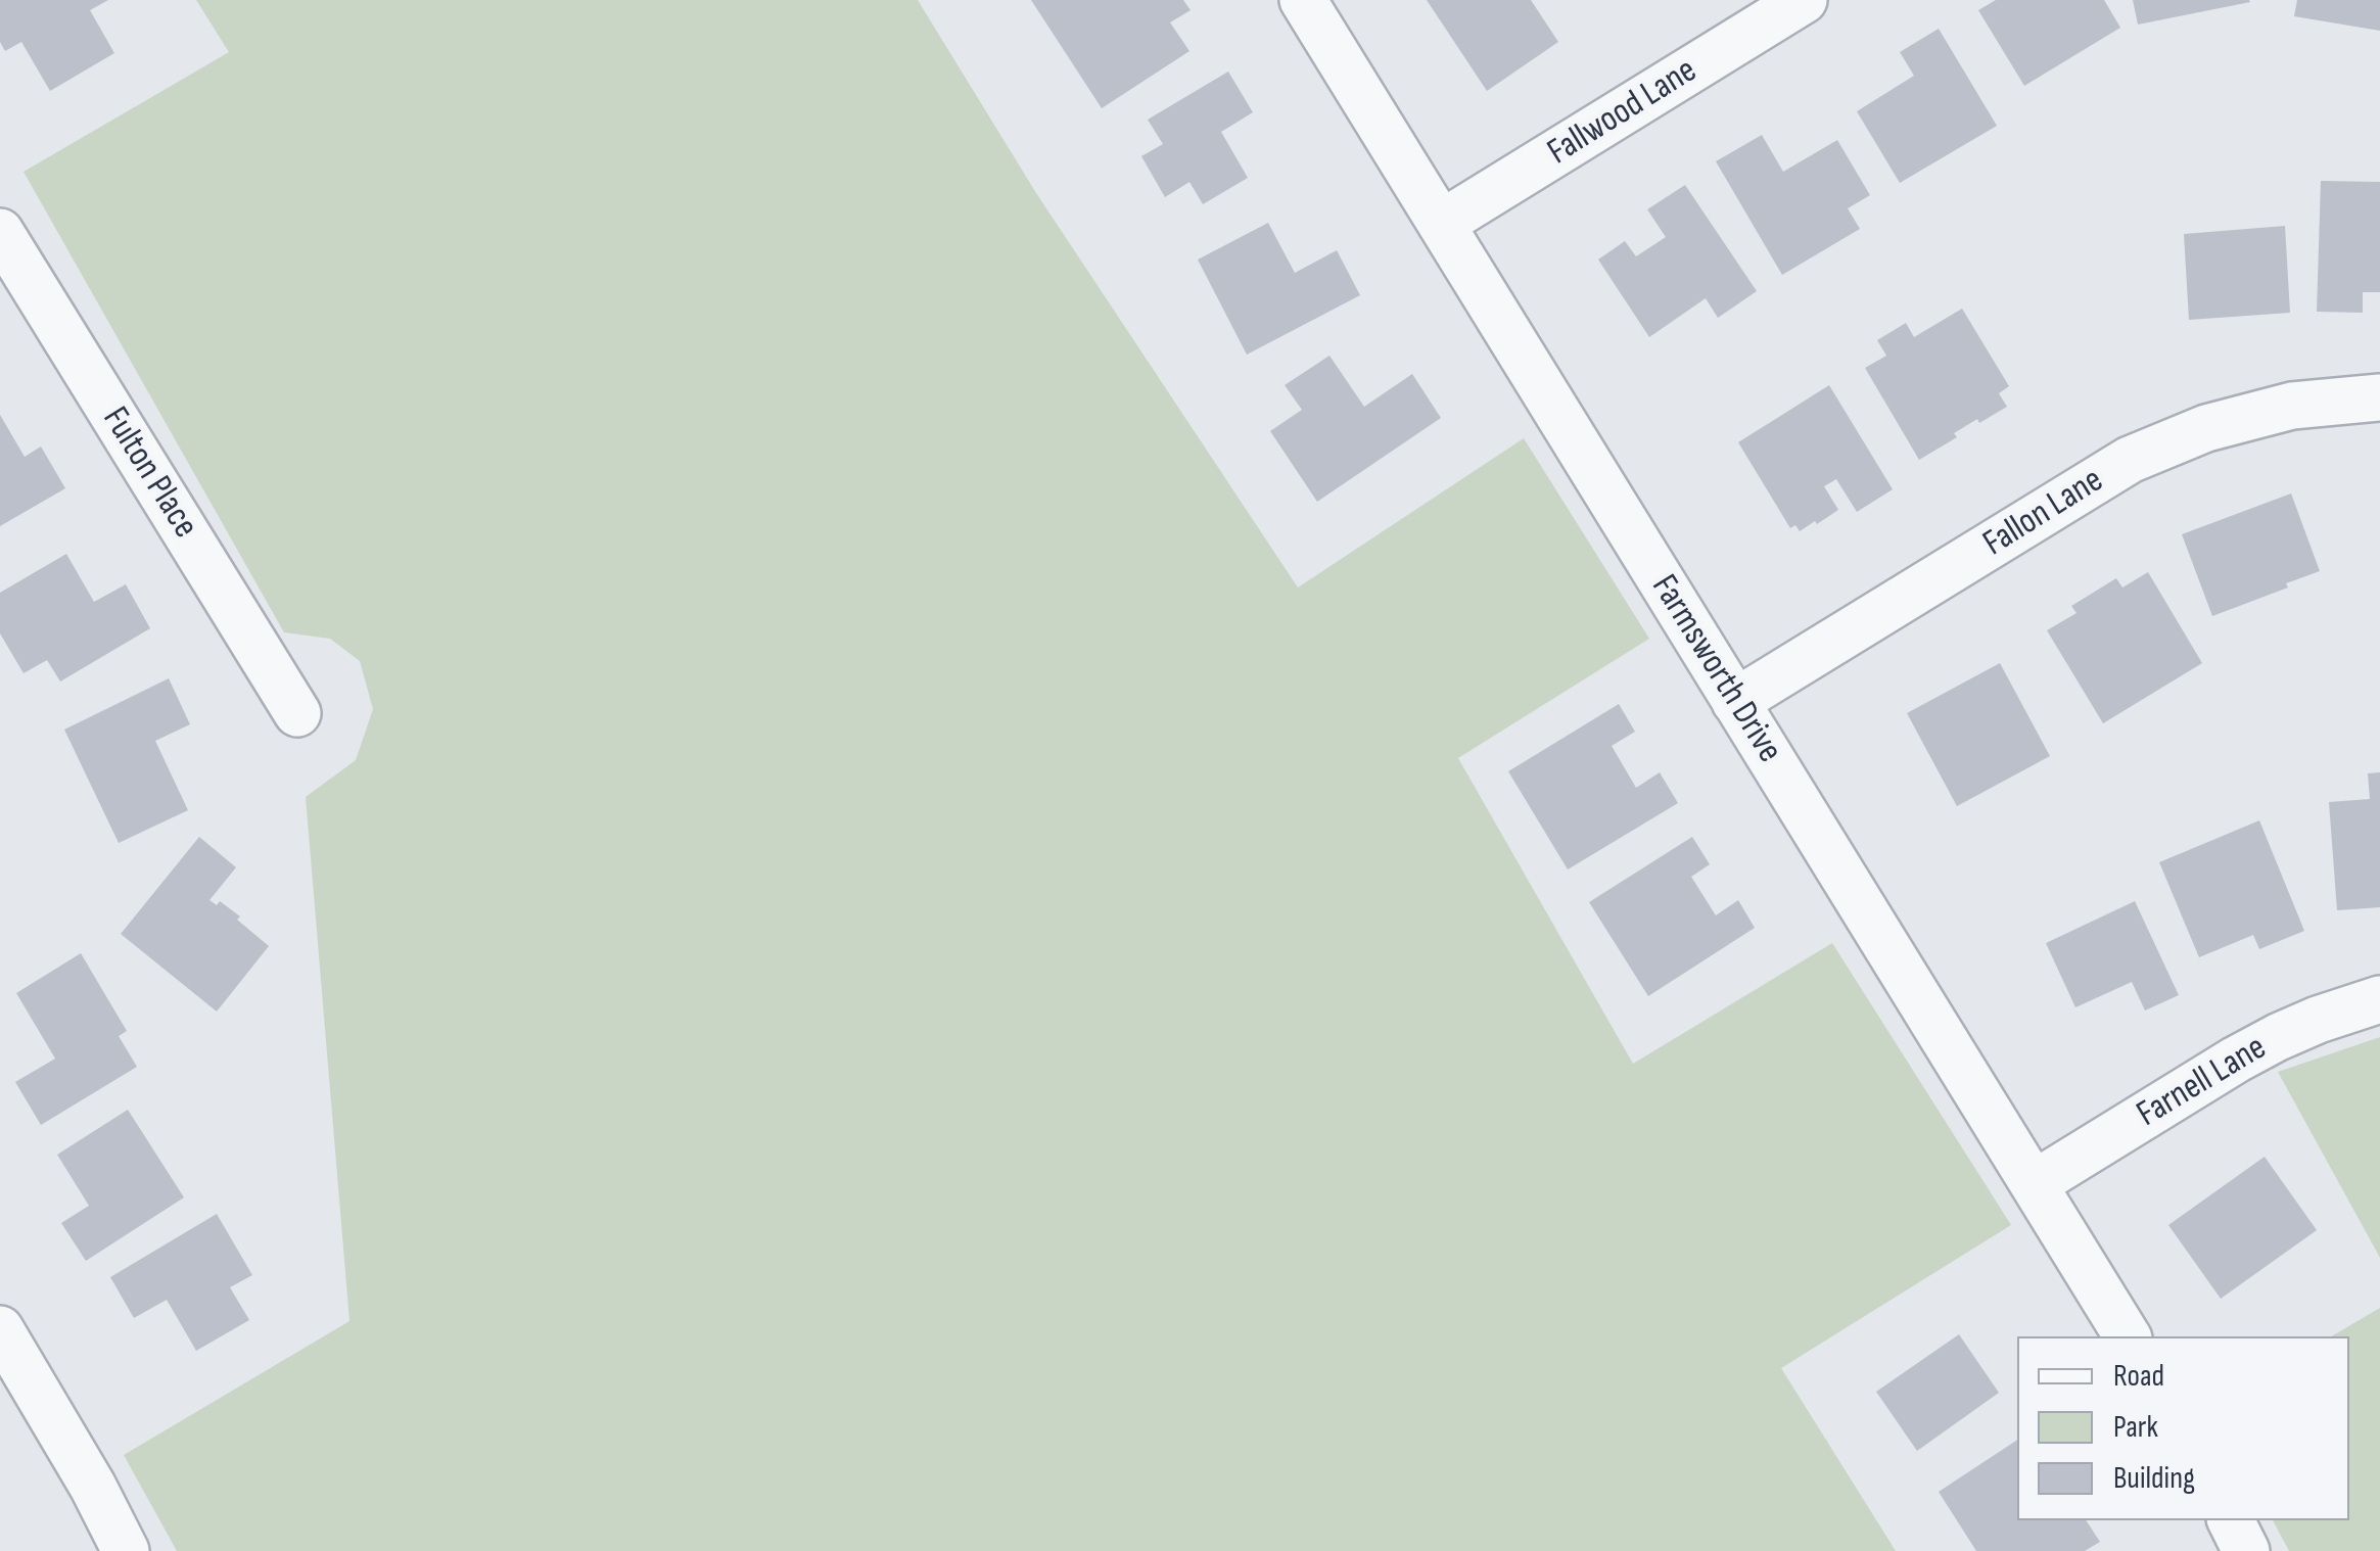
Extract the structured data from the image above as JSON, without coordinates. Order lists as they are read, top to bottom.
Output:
{
  "streets": {
    "street": [
      "Fallwood Lane",
      "Fulton Place",
      "Fallon Lane",
      "Farmsworth Drive",
      "Farnell Lane"
    ]
  },
  "crossings": [
    ["Fallwood Lane", "Farmsworth Drive"],
    ["Fallon Lane", "Farmsworth Drive"],
    ["Farmsworth Drive", "Farnell Lane"]
  ],
  "legend": ["Road", "Park", "Building"]
}
